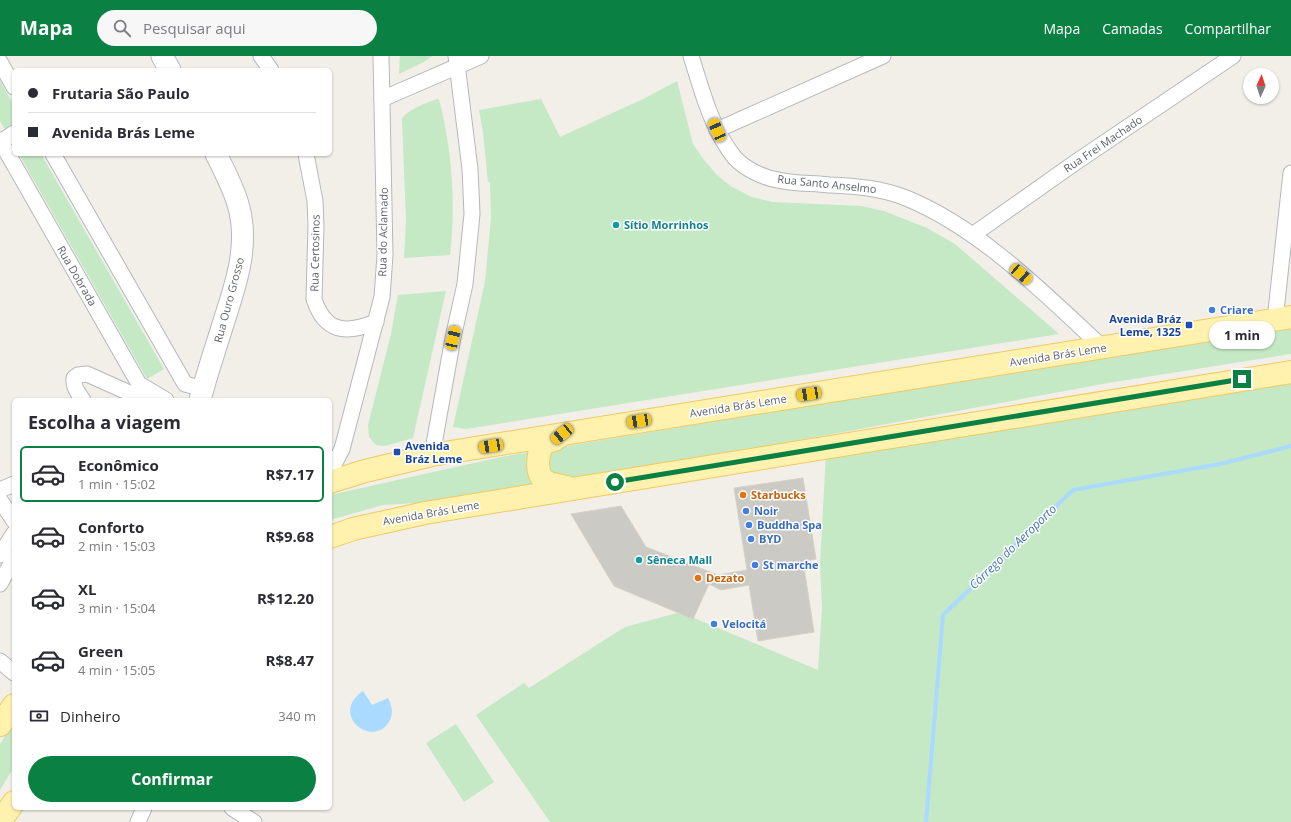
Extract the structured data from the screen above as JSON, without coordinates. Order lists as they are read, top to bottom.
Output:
{
  "streets": {
    "main road": ["Avenida Brás Leme"],
    "street": [
      "Rua Frei Machado",
      "Rua Santo Anselmo",
      "Rua do Aclamado",
      "Rua Certosinos",
      "Rua Dobrada",
      "Rua Ouro Grosso"
    ]
  },
  "crossings": [
    ["Rua Frei Machado", "Rua Santo Anselmo"],
    ["Rua Santo Anselmo", "Avenida Brás Leme"],
    ["Rua do Aclamado", "Rua Certosinos"]
  ],
  "water": ["Córrego do Aeroporto"],
  "places": {
    "other": [
      "Sítio Morrinhos",
      "Criare",
      "Starbucks",
      "Noir",
      "Buddha Spa",
      "BYD",
      "Sêneca Mall",
      "St marche",
      "Dezato",
      "Velocitá"
    ],
    "transit": ["Avenida Bráz Leme, 1325", "Avenida Bráz Leme"]
  },
  "north": "top",
  "page": {
    "header": "Mapa",
    "search": "Pesquisar aqui",
    "nav": ["Mapa", "Camadas", "Compartilhar"],
    "banner": ["Frutaria São Paulo", "Avenida Brás Leme"],
    "bubble": "1 min",
    "heading": "Escolha a viagem",
    "list": [
      {
        "name": "Econômico",
        "note": "1 min · 15:02",
        "value": "R$7.17"
      },
      {
        "name": "Conforto",
        "note": "2 min · 15:03",
        "value": "R$9.68"
      },
      {
        "name": "XL",
        "note": "3 min · 15:04",
        "value": "R$12.20"
      },
      {
        "name": "Green",
        "note": "4 min · 15:05",
        "value": "R$8.47"
      }
    ],
    "pay": ["Dinheiro", "340 m"],
    "buttons": "Confirmar"
  }
}
